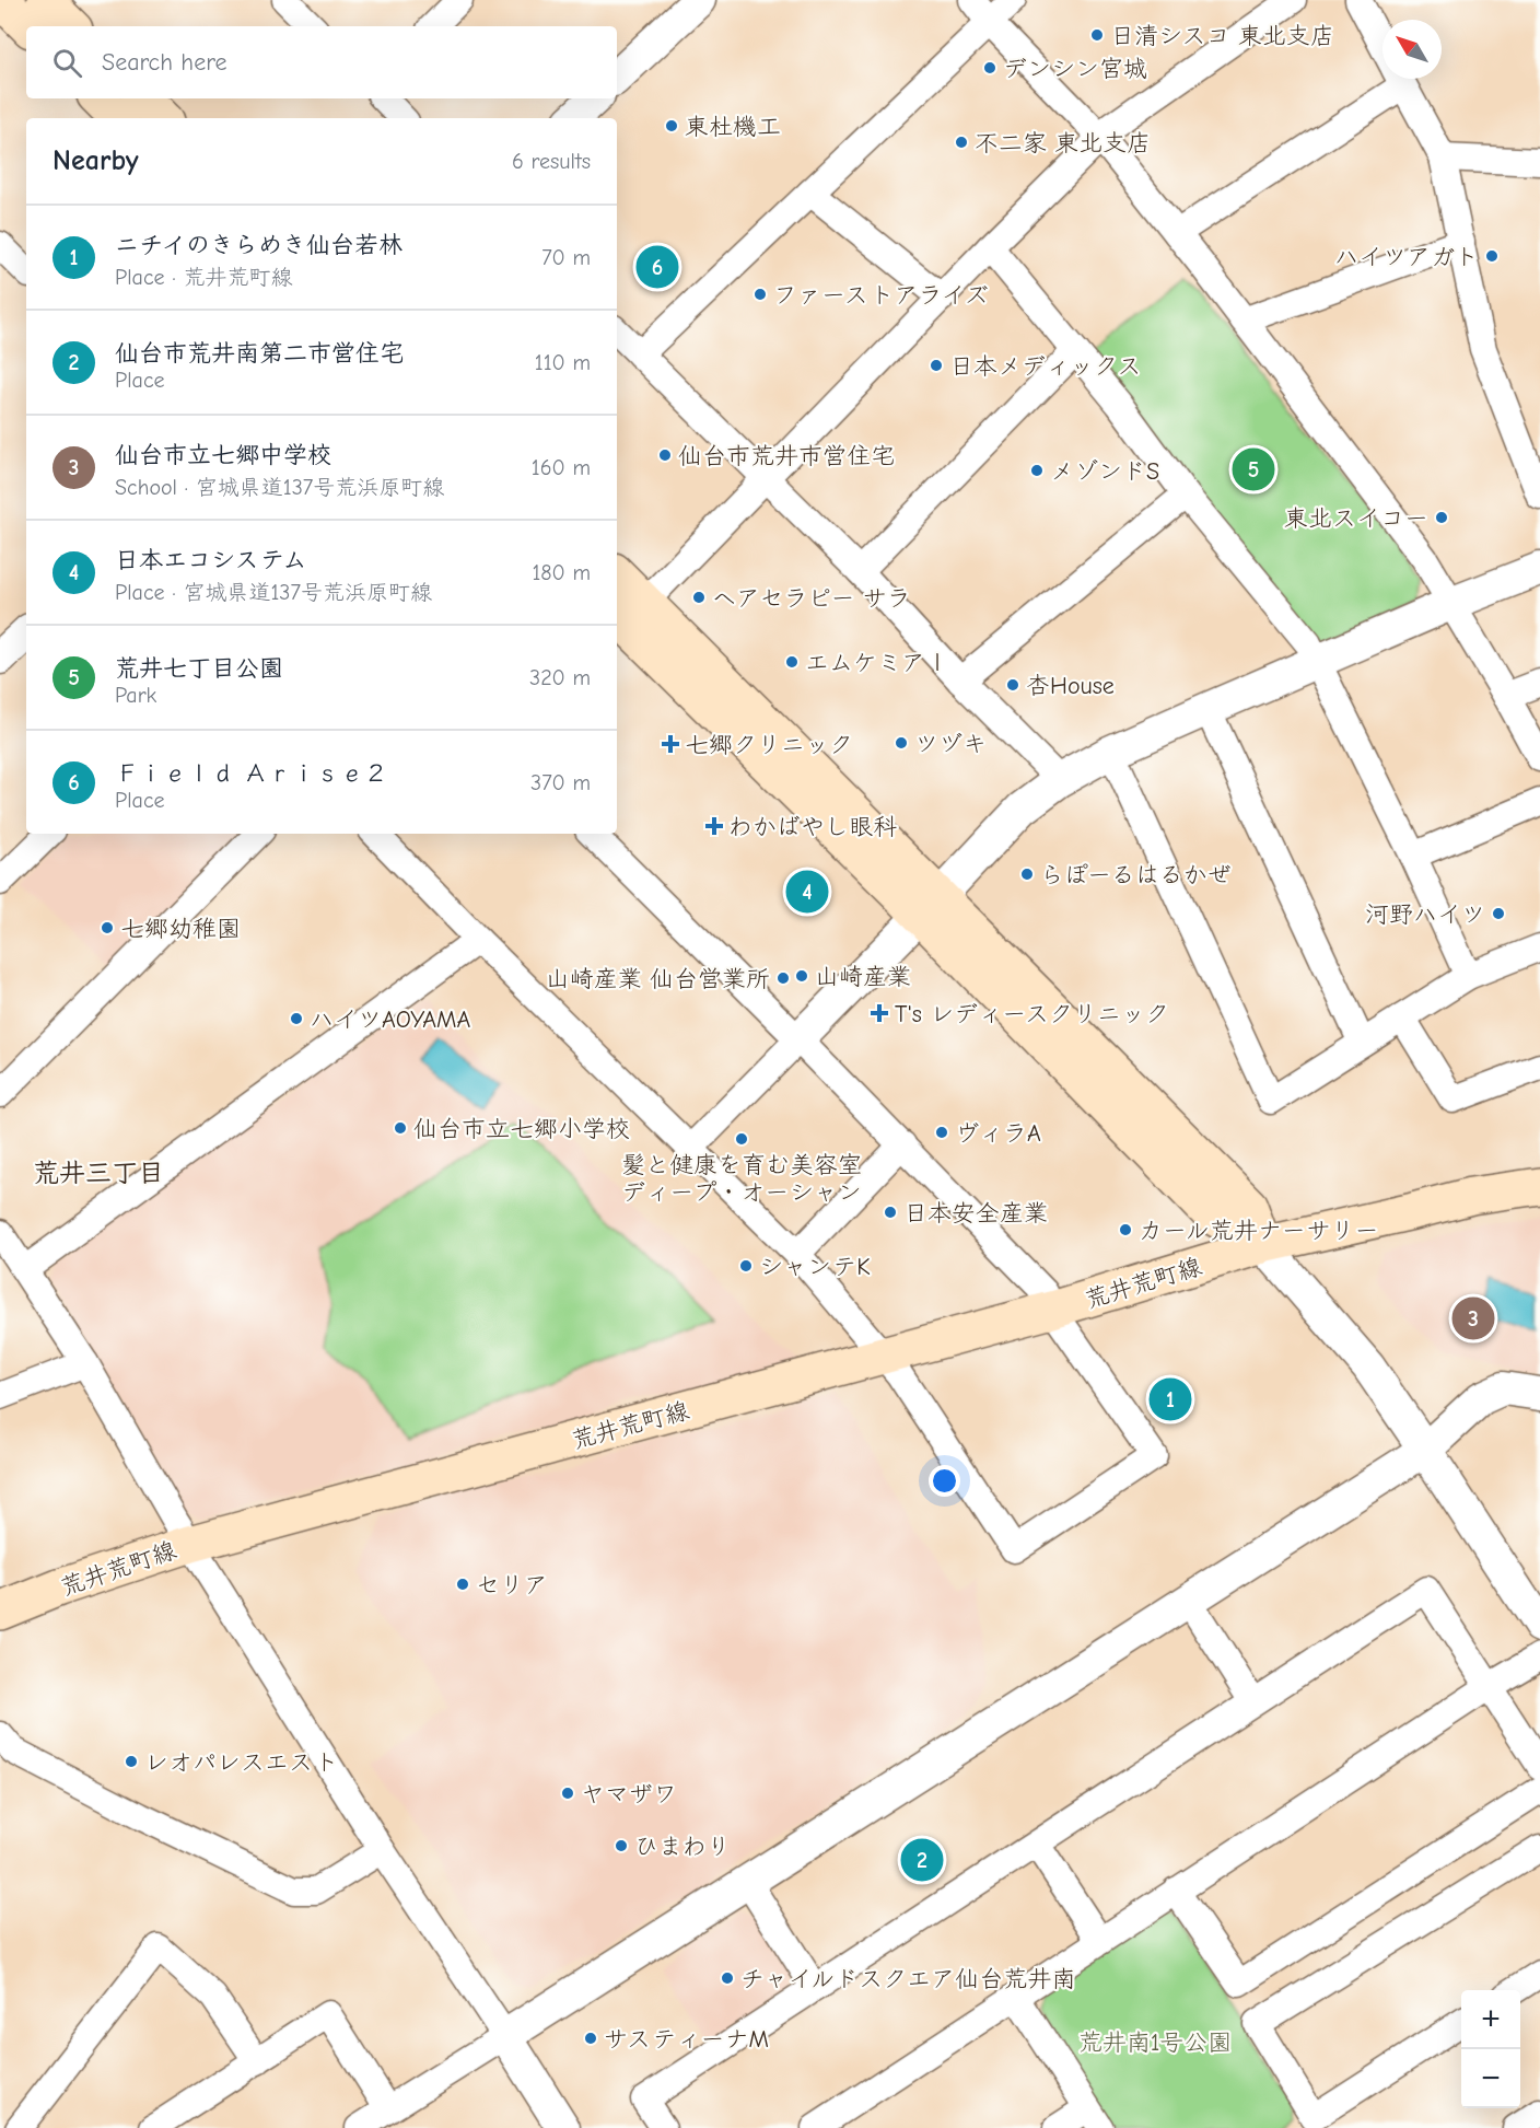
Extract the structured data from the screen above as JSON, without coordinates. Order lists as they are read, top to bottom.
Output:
{
  "streets": {
    "main road": ["荒井荒町線"]
  },
  "districts": ["荒井三丁目"],
  "parks": ["荒井南1号公園"],
  "places": {
    "other": [
      "日清シスコ 東北支店",
      "デンシン宮城",
      "東杜機工",
      "不二家 東北支店",
      "ハイツアガト",
      "ファーストアライズ",
      "日本メディックス",
      "仙台市荒井市営住宅",
      "メゾンドS",
      "東北スイコー",
      "ヘアセラピー サラ",
      "エムケミアⅠ",
      "杏House",
      "ツヅキ",
      "らぽーるはるかぜ",
      "河野ハイツ",
      "七郷幼稚園",
      "山崎産業",
      "山崎産業 仙台営業所",
      "ハイツAOYAMA",
      "仙台市立七郷小学校",
      "ヴィラA",
      "髪と健康を育む美容室 ディープ・オーシャン",
      "日本安全産業",
      "カール荒井ナーサリー",
      "シャンテK",
      "セリア",
      "レオパレスエスト",
      "ヤマザワ",
      "ひまわり",
      "チャイルドスクエア仙台荒井南",
      "サスティーナM"
    ],
    "health": ["七郷クリニック", "わかばやし眼科", "T's レディースクリニック"]
  },
  "north": "top left",
  "page": {
    "search": "Search here",
    "heading": ["Nearby", "6 results"],
    "list": [
      {
        "mark": "1",
        "name": "ニチイのきらめき仙台若林",
        "note": "Place · 荒井荒町線",
        "value": "70 m"
      },
      {
        "mark": "2",
        "name": "仙台市荒井南第二市営住宅",
        "note": "Place",
        "value": "110 m"
      },
      {
        "mark": "3",
        "name": "仙台市立七郷中学校",
        "note": "School · 宮城県道137号荒浜原町線",
        "value": "160 m"
      },
      {
        "mark": "4",
        "name": "日本エコシステム",
        "note": "Place · 宮城県道137号荒浜原町線",
        "value": "180 m"
      },
      {
        "mark": "5",
        "name": "荒井七丁目公園",
        "note": "Park",
        "value": "320 m"
      },
      {
        "mark": "6",
        "name": "Ｆｉｅｌｄ Ａｒｉｓｅ２",
        "note": "Place",
        "value": "370 m"
      }
    ],
    "pins": [
      "6",
      "5",
      "4",
      "3",
      "1",
      "2"
    ],
    "map_buttons": ["+", "−"]
  }
}
